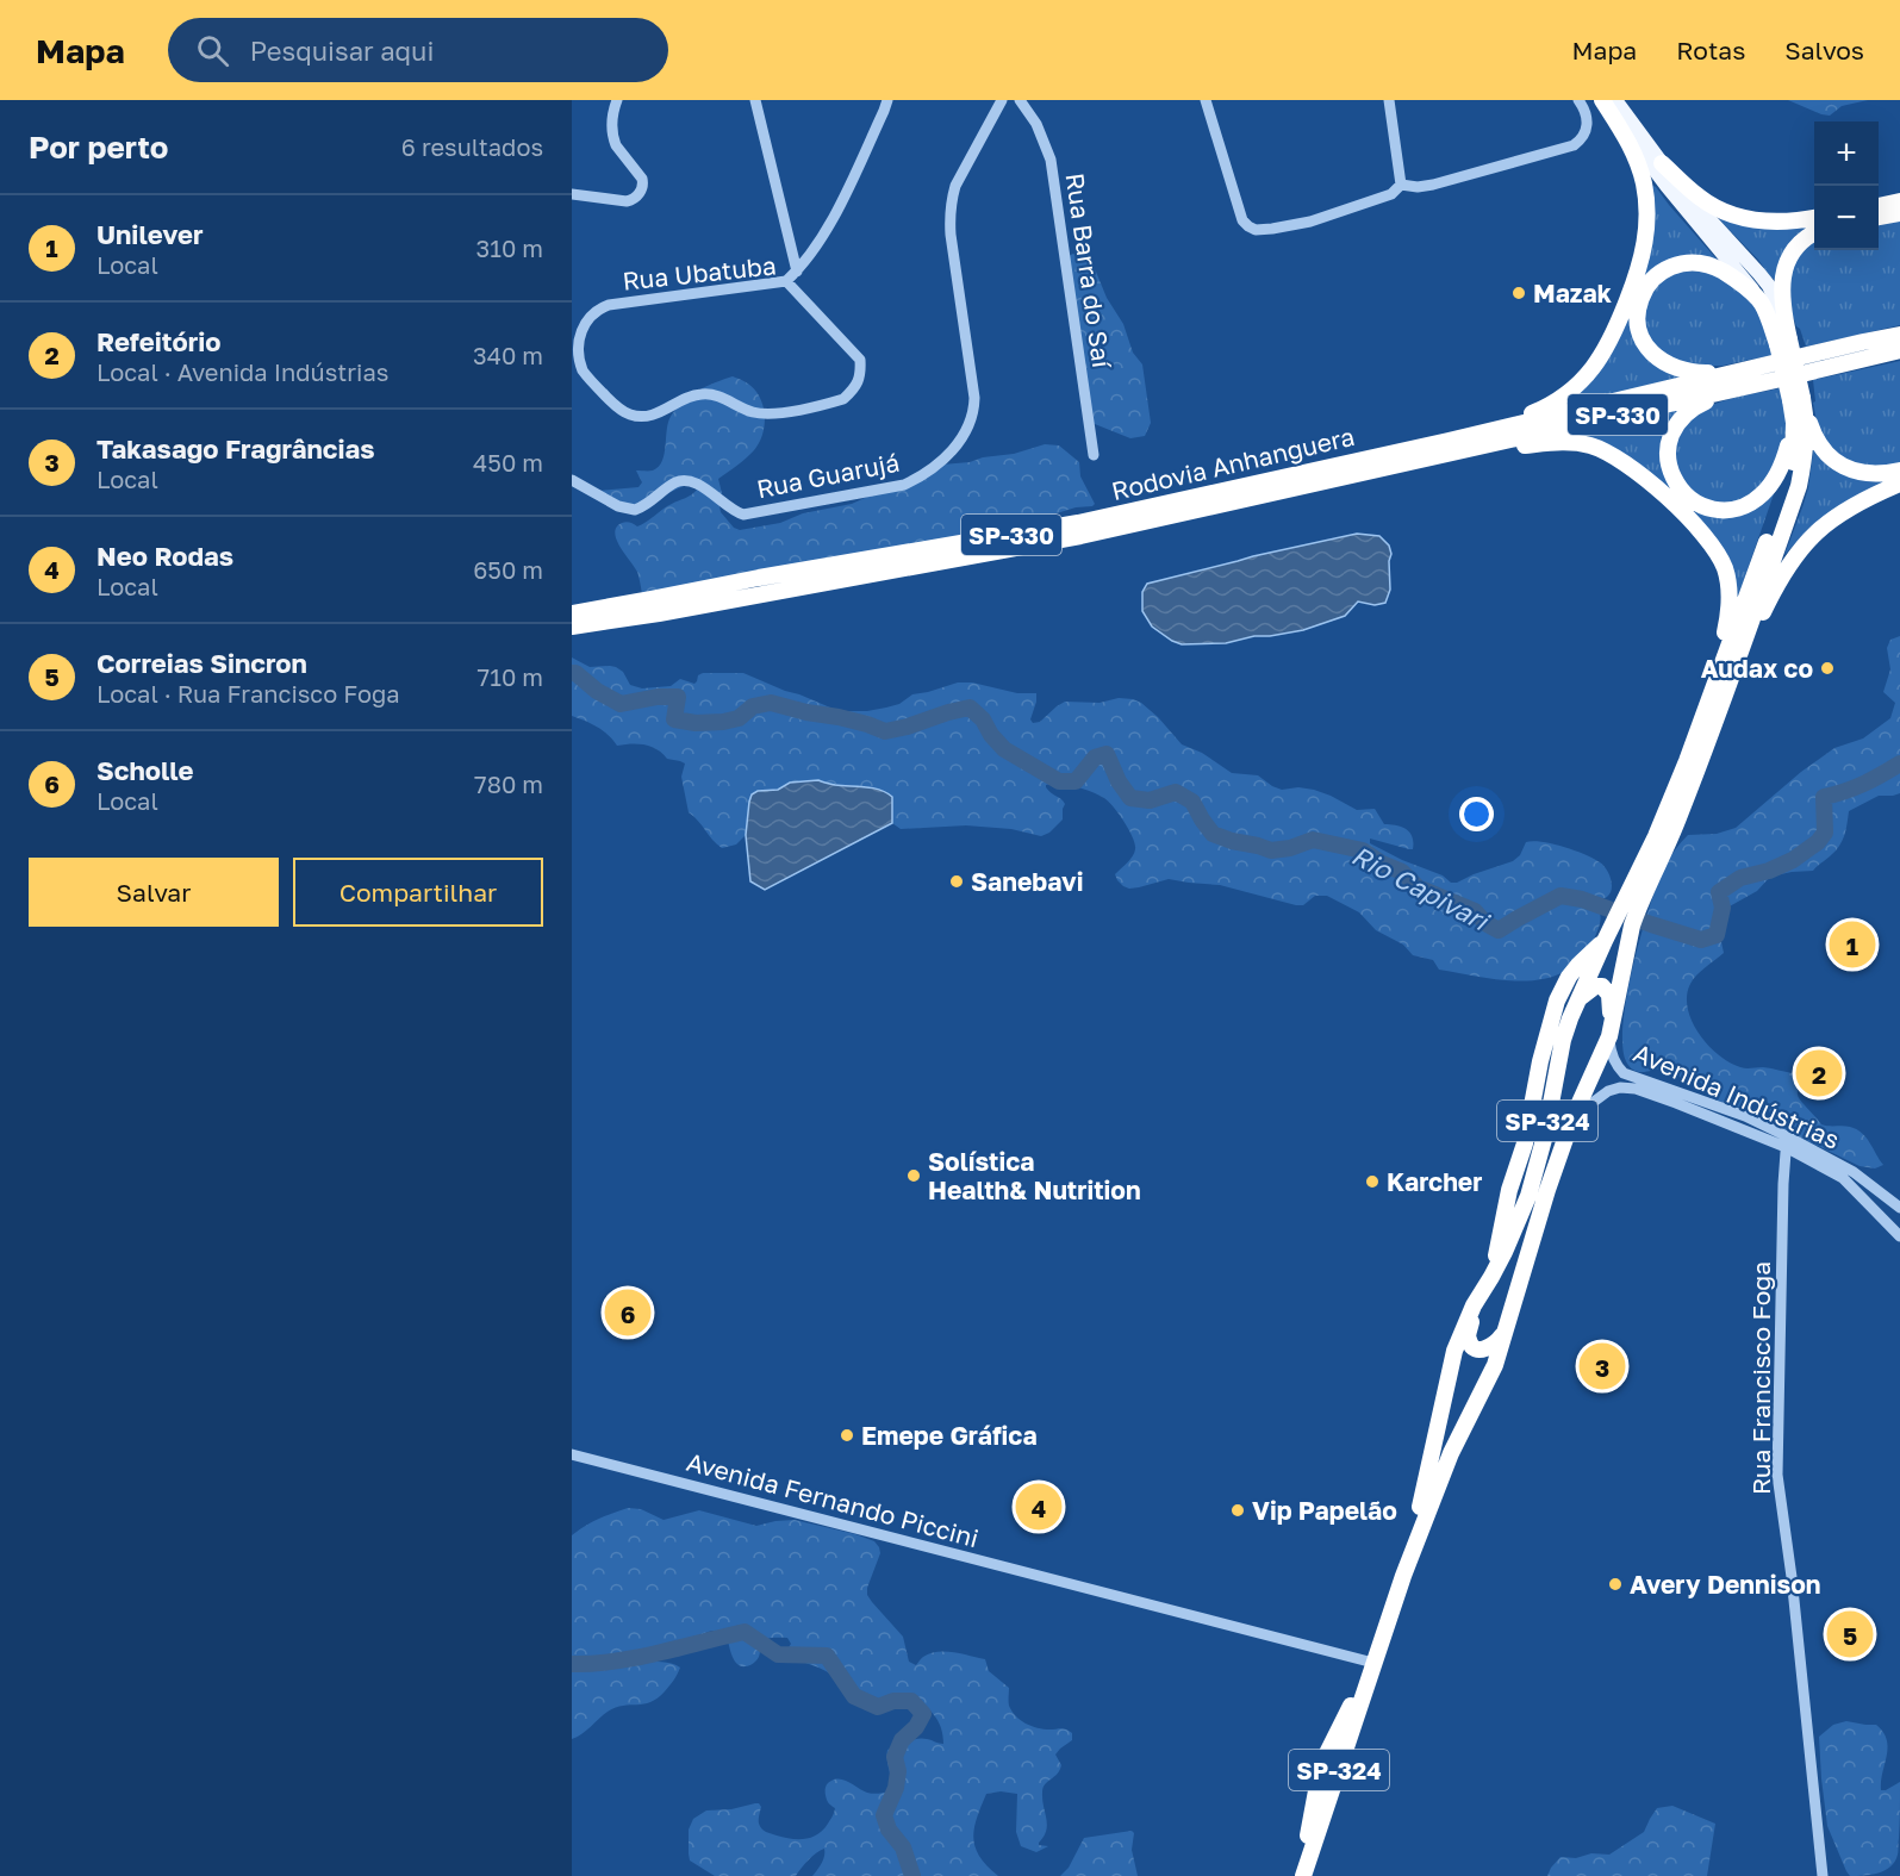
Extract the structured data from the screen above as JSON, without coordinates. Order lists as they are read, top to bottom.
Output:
{
  "streets": {
    "highway": ["SP-330", "Rodovia Anhanguera", "SP-324"],
    "street": [
      "Rua Barra do Saí",
      "Rua Ubatuba",
      "Rua Guarujá",
      "Avenida Indústrias",
      "Rua Francisco Foga",
      "Avenida Fernando Piccini"
    ]
  },
  "crossings": [
    ["Avenida Indústrias", "SP-324"],
    ["Avenida Indústrias", "Rua Francisco Foga"],
    ["SP-324", "Avenida Fernando Piccini"]
  ],
  "water": ["Rio Capivari"],
  "places": [
    "Mazak",
    "Audax co",
    "Sanebavi",
    "Solística Health& Nutrition",
    "Karcher",
    "Emepe Gráfica",
    "Vip Papelão",
    "Avery Dennison"
  ],
  "page": {
    "header": "Mapa",
    "search": "Pesquisar aqui",
    "nav": ["Mapa", "Rotas", "Salvos"],
    "heading": ["Por perto", "6 resultados"],
    "map_buttons": ["+", "−"],
    "list": [
      {
        "mark": "1",
        "name": "Unilever",
        "note": "Local",
        "value": "310 m"
      },
      {
        "mark": "2",
        "name": "Refeitório",
        "note": "Local · Avenida Indústrias",
        "value": "340 m"
      },
      {
        "mark": "3",
        "name": "Takasago Fragrâncias",
        "note": "Local",
        "value": "450 m"
      },
      {
        "mark": "4",
        "name": "Neo Rodas",
        "note": "Local",
        "value": "650 m"
      },
      {
        "mark": "5",
        "name": "Correias Sincron",
        "note": "Local · Rua Francisco Foga",
        "value": "710 m"
      },
      {
        "mark": "6",
        "name": "Scholle",
        "note": "Local",
        "value": "780 m"
      }
    ],
    "buttons": ["Salvar", "Compartilhar"],
    "pins": [
      "1",
      "2",
      "6",
      "3",
      "4",
      "5"
    ]
  }
}
